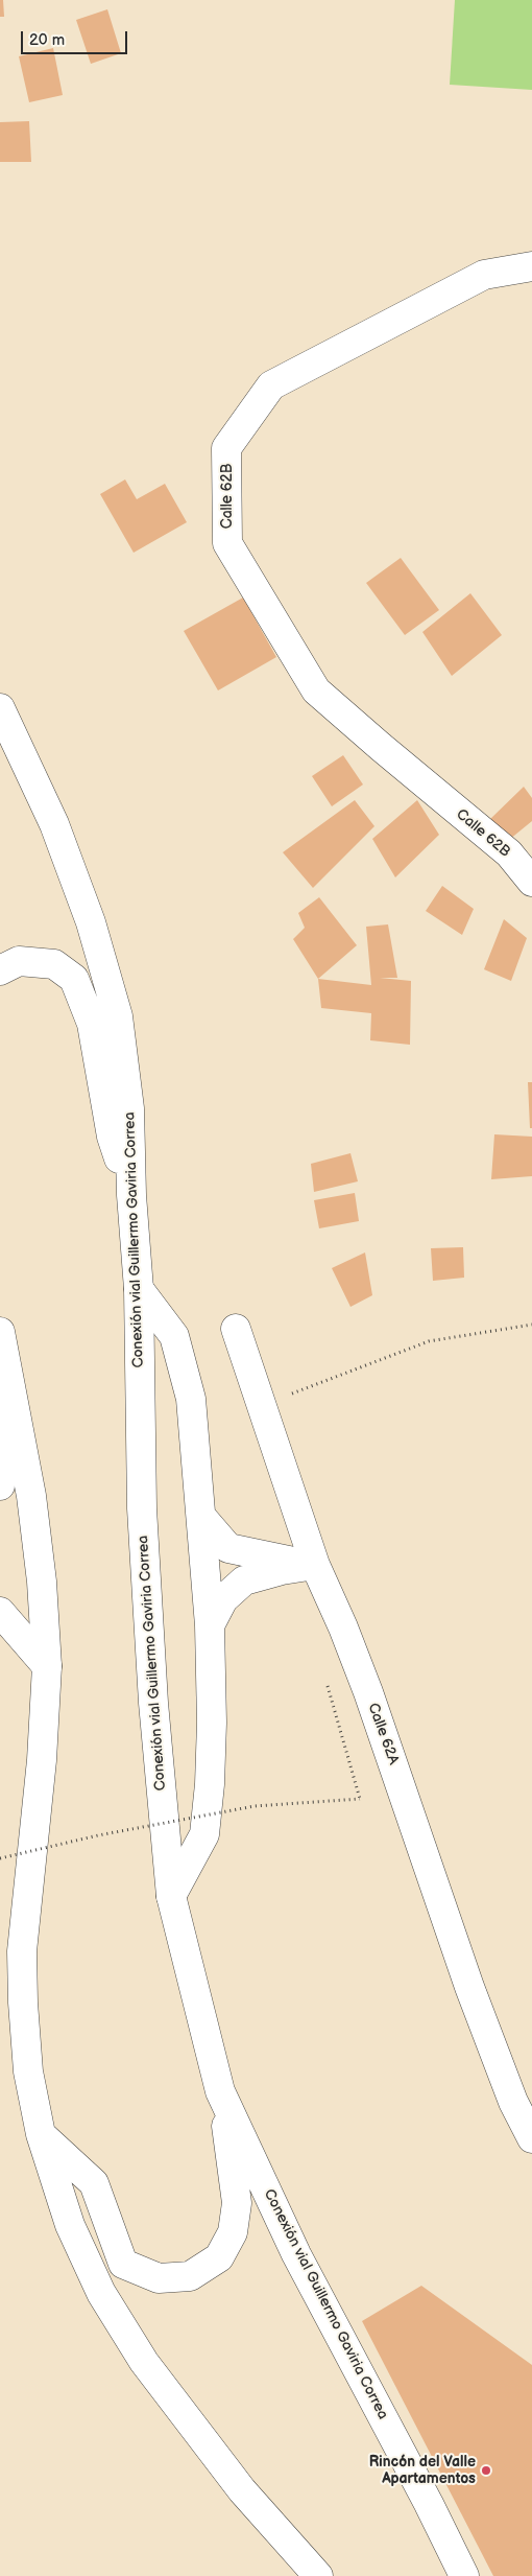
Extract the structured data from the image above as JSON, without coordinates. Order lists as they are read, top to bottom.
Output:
{
  "streets": {
    "main road": ["Calle 62B", "Conexión vial Guillermo Gaviria Correa", "Calle 62A"]
  },
  "places": ["Rincón del Valle Apartamentos"],
  "scale_bar": "20 m"
}
